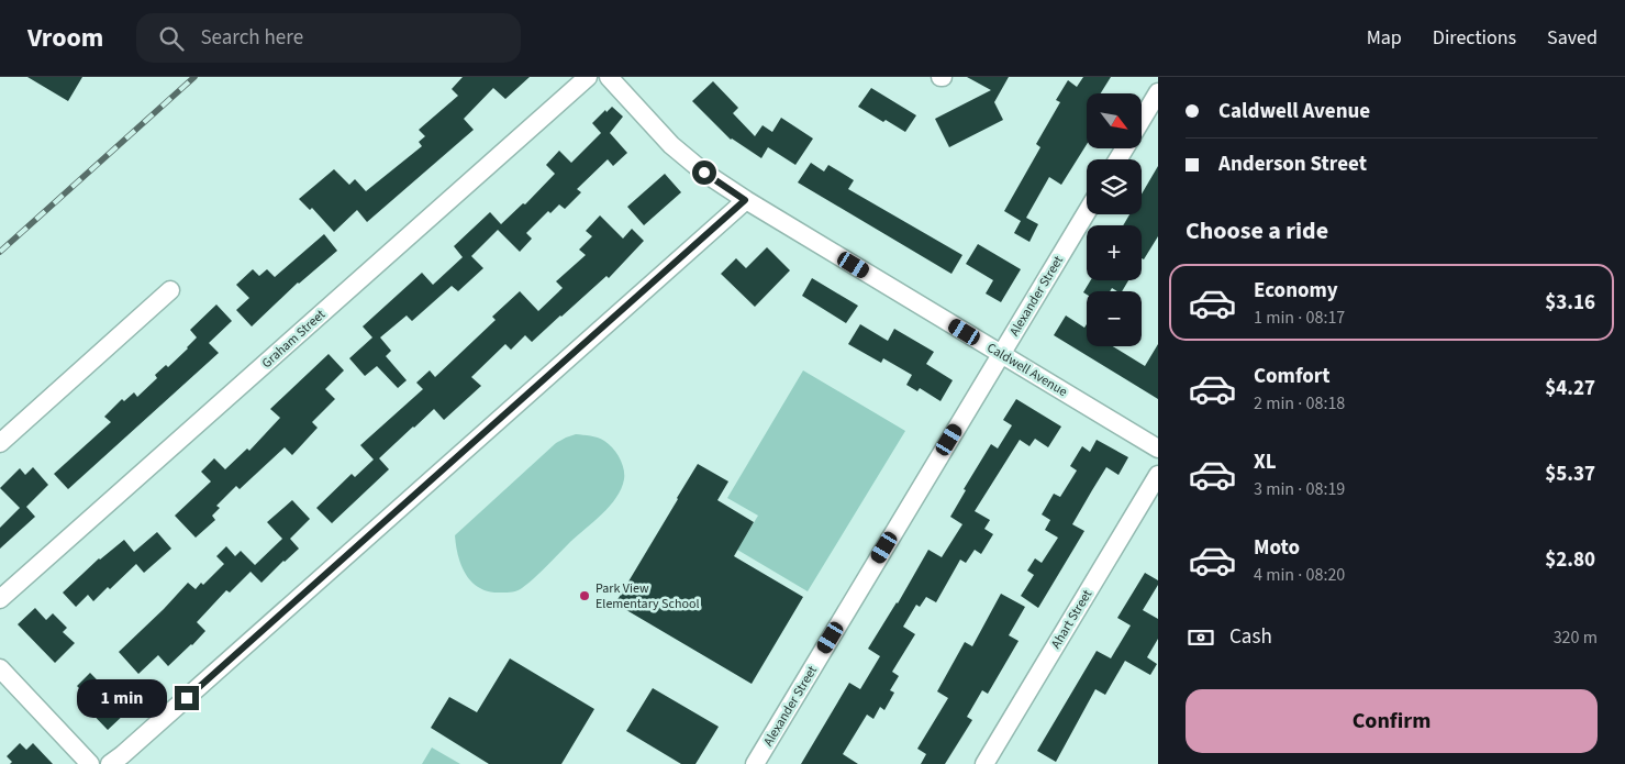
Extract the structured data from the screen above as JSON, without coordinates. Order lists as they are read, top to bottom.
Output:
{
  "streets": {
    "street": [
      "Alexander Street",
      "Graham Street",
      "Caldwell Avenue",
      "Ahart Street"
    ]
  },
  "crossings": [
    ["Alexander Street", "Caldwell Avenue"]
  ],
  "places": ["Park View Elementary School"],
  "north": "bottom right",
  "page": {
    "header": "Vroom",
    "search": "Search here",
    "nav": ["Map", "Directions", "Saved"],
    "banner": ["Caldwell Avenue", "Anderson Street"],
    "map_buttons": ["+", "−"],
    "heading": "Choose a ride",
    "list": [
      {
        "name": "Economy",
        "note": "1 min · 08:17",
        "value": "$3.16"
      },
      {
        "name": "Comfort",
        "note": "2 min · 08:18",
        "value": "$4.27"
      },
      {
        "name": "XL",
        "note": "3 min · 08:19",
        "value": "$5.37"
      },
      {
        "name": "Moto",
        "note": "4 min · 08:20",
        "value": "$2.80"
      }
    ],
    "pay": ["Cash", "320 m"],
    "buttons": "Confirm",
    "bubble": "1 min"
  }
}
